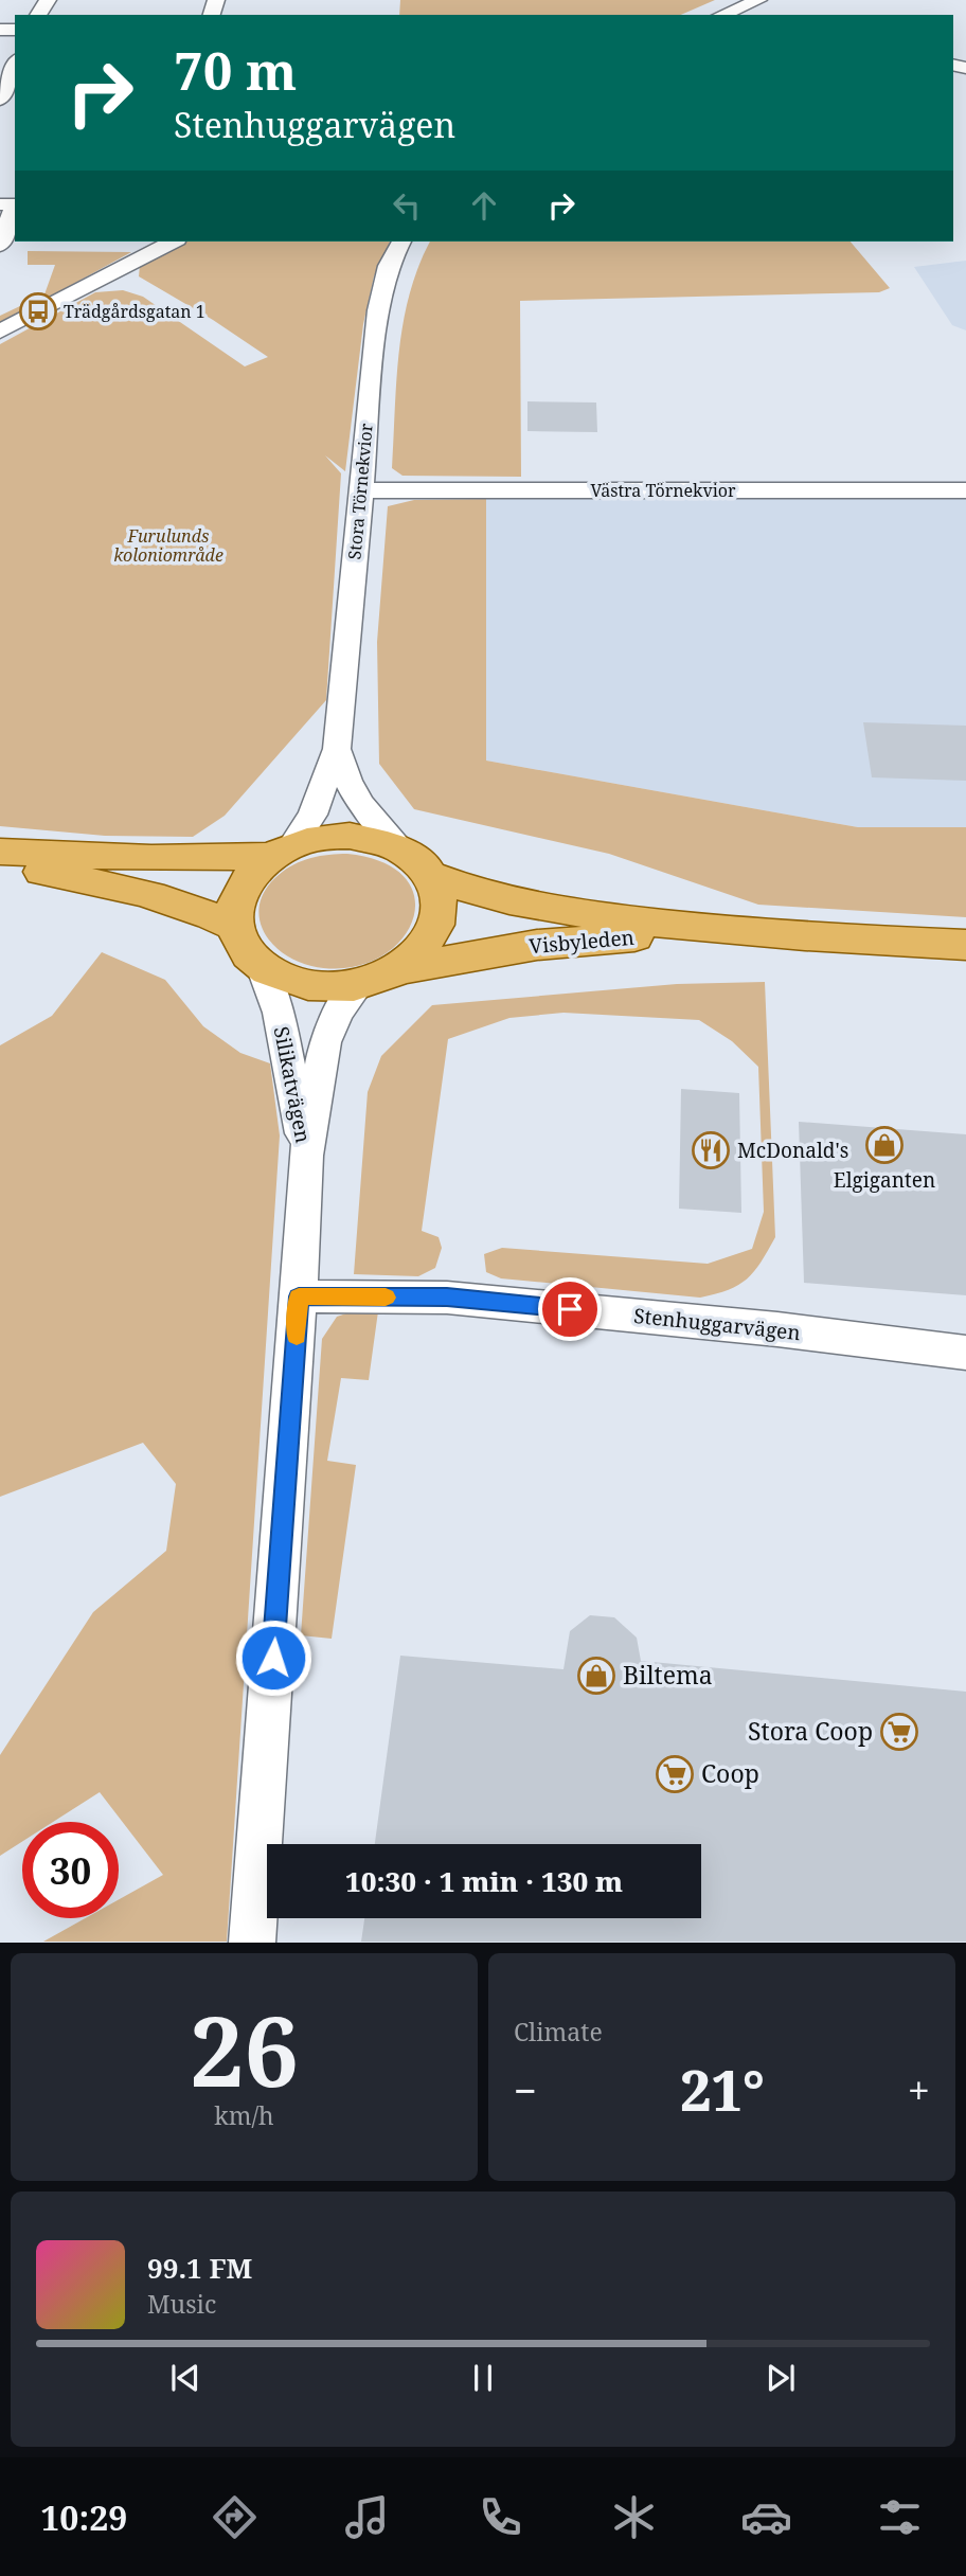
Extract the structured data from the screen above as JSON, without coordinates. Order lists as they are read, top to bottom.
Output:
{
  "streets": {
    "main road": ["Visbyleden"],
    "street": [
      "Västra Törnekvior",
      "Stora Törnekvior",
      "Silikatvägen",
      "Stenhuggarvägen"
    ]
  },
  "crossings": [
    ["Västra Törnekvior", "Stora Törnekvior"],
    ["Visbyleden", "Silikatvägen"]
  ],
  "parks": ["Furulunds koloniområde"],
  "places": {
    "bus stop": ["Trädgårdsgatan 1"],
    "shop": ["Elgiganten", "Biltema"],
    "restaurant": ["McDonald's"],
    "supermarket": ["Stora Coop", "Coop"]
  },
  "page": {
    "turn": ["70 m", "Stenhuggarvägen"],
    "limit": "30",
    "trip": "10:30 · 1 min · 130 m",
    "tile": [
      ["26", "km/h"],
      "Climate"
    ],
    "heat": ["−", "21°", "+"],
    "song": ["99.1 FM", "Music"],
    "tabs": "10:29"
  }
}
